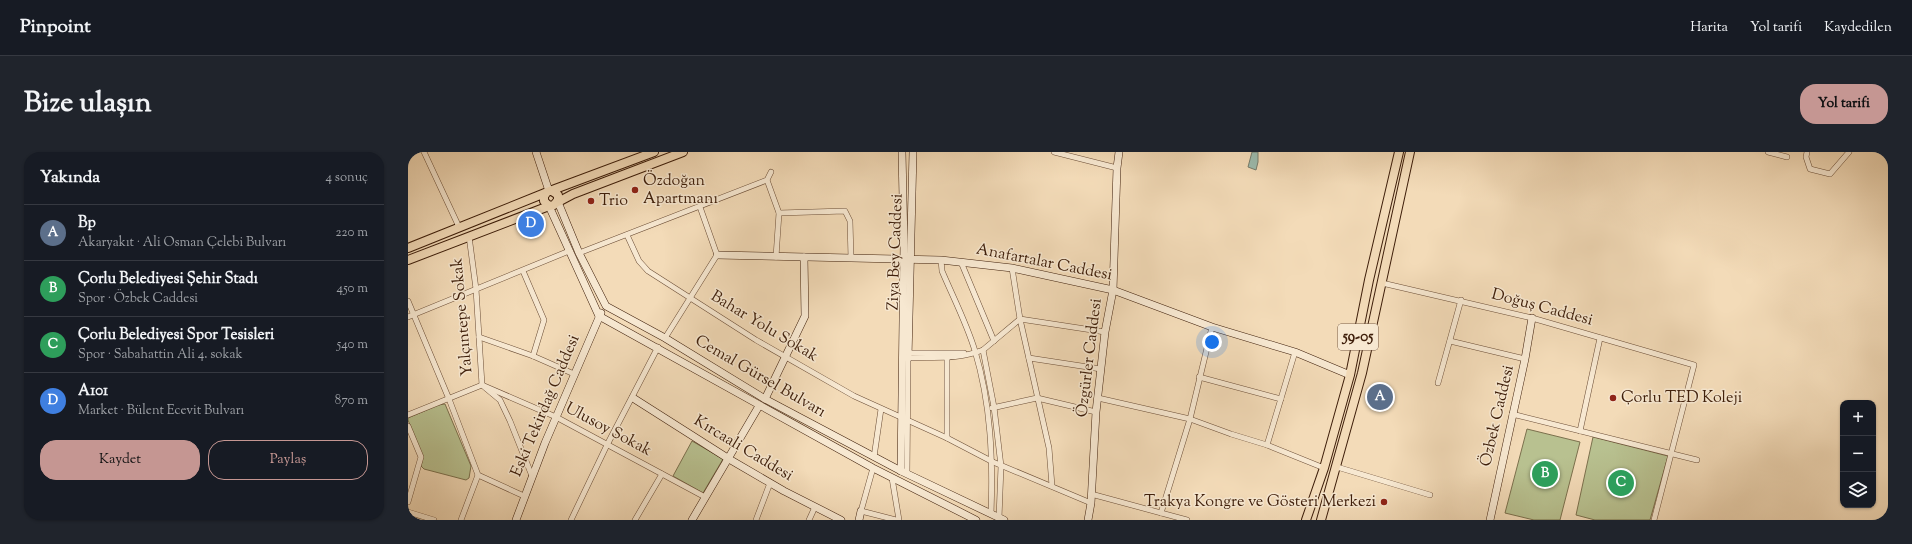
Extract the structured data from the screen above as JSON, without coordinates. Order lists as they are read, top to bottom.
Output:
{
  "streets": {
    "main road": ["59-05"],
    "street": [
      "Ziya Bey Caddesi",
      "Anafartalar Caddesi",
      "Doğuş Caddesi",
      "Yalçıntepe Sokak",
      "Bahar Yolu Sokak",
      "Özgürler Caddesi",
      "Cemal Gürsel Bulvarı",
      "Eski Tekirdağ Caddesi",
      "Özbek Caddesi",
      "Ulusoy Sokak",
      "Kırcaali Caddesi"
    ]
  },
  "crossings": [
    ["Ziya Bey Caddesi", "Anafartalar Caddesi"],
    ["Ziya Bey Caddesi", "Bahar Yolu Sokak"],
    ["Ziya Bey Caddesi", "Cemal Gürsel Bulvarı"],
    ["Anafartalar Caddesi", "59-05"],
    ["Anafartalar Caddesi", "Özgürler Caddesi"],
    ["Doğuş Caddesi", "Özbek Caddesi"],
    ["Yalçıntepe Sokak", "Eski Tekirdağ Caddesi"],
    ["Yalçıntepe Sokak", "Ulusoy Sokak"],
    ["Bahar Yolu Sokak", "Özgürler Caddesi"],
    ["Cemal Gürsel Bulvarı", "Eski Tekirdağ Caddesi"],
    ["Eski Tekirdağ Caddesi", "Ulusoy Sokak"]
  ],
  "places": [
    "Özdoğan Apartmanı",
    "Trio",
    "Çorlu TED Koleji",
    "Trakya Kongre ve Gösteri Merkezi"
  ],
  "page": {
    "header": "Pinpoint",
    "nav": ["Harita", "Yol tarifi", "Kaydedilen"],
    "title": "Bize ulaşın",
    "buttons": [
      "Yol tarifi",
      ["Kaydet", "Paylaş"]
    ],
    "heading": ["Yakında", "4 sonuç"],
    "list": [
      {
        "mark": "A",
        "name": "Bp",
        "note": "Akaryakıt · Ali Osman Çelebi Bulvarı",
        "value": "220 m"
      },
      {
        "mark": "B",
        "name": "Çorlu Belediyesi Şehir Stadı",
        "note": "Spor · Özbek Caddesi",
        "value": "450 m"
      },
      {
        "mark": "C",
        "name": "Çorlu Belediyesi Spor Tesisleri",
        "note": "Spor · Sabahattin Ali 4. sokak",
        "value": "540 m"
      },
      {
        "mark": "D",
        "name": "A101",
        "note": "Market · Bülent Ecevit Bulvarı",
        "value": "870 m"
      }
    ],
    "pins": [
      "D",
      "A",
      "B",
      "C"
    ],
    "map_buttons": ["+", "−"]
  }
}
